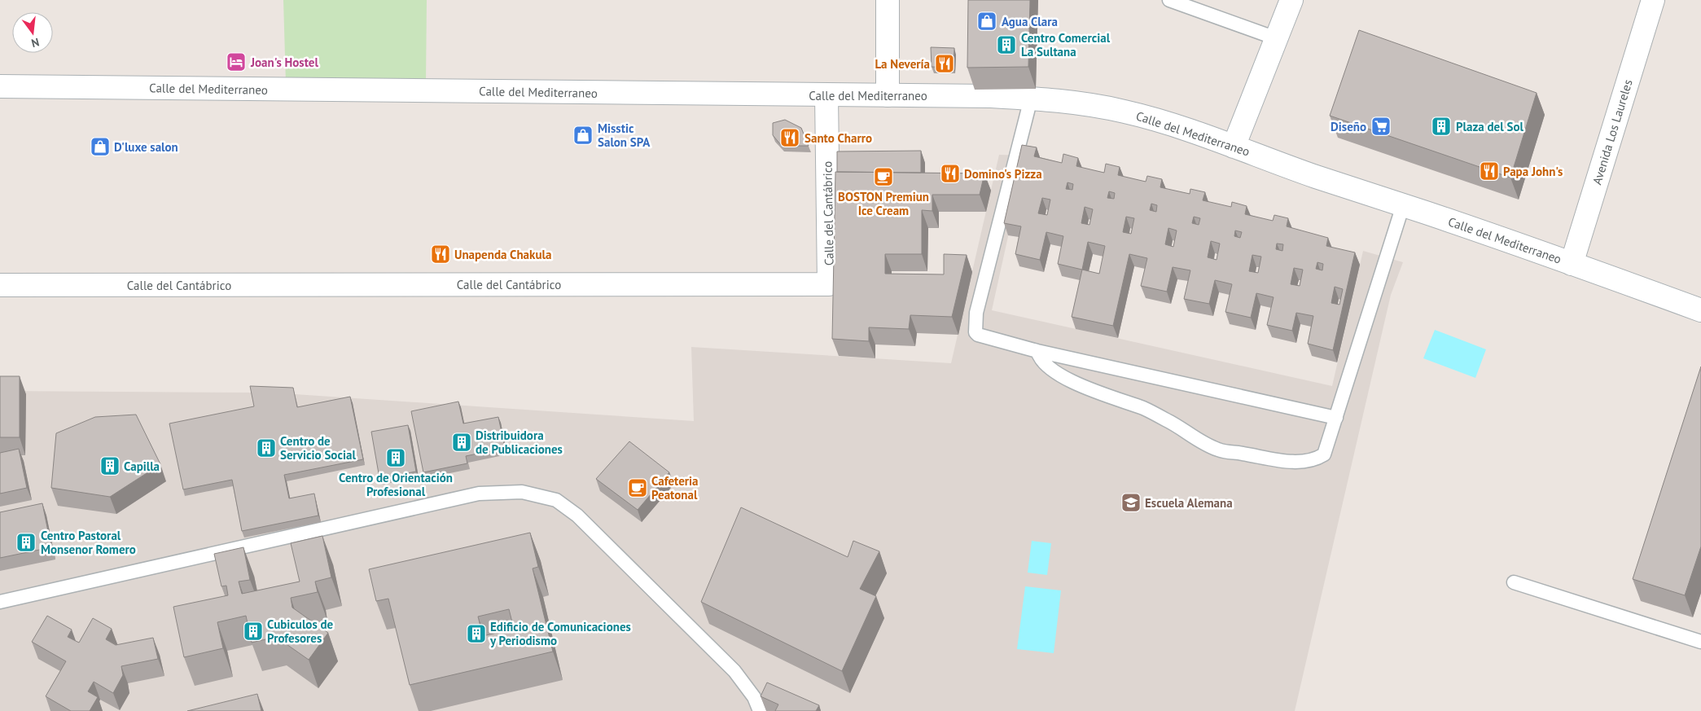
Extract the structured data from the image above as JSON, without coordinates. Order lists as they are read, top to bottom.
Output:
{
  "streets": {
    "street": ["Calle del Mediterraneo", "Avenida Los Laureles", "Calle del Cantábrico"]
  },
  "crossings": [
    ["Calle del Mediterraneo", "Avenida Los Laureles"],
    ["Calle del Mediterraneo", "Calle del Cantábrico"]
  ],
  "places": {
    "shop": ["Agua Clara", "Misstic Salon SPA", "D'luxe salon"],
    "building": [
      "Centro Comercial La Sultana",
      "Plaza del Sol",
      "Distribuidora de Publicaciones",
      "Centro de Servicio Social",
      "Centro de Orientación Profesional",
      "Capilla",
      "Centro Pastoral Monsenor Romero",
      "Cubiculos de Profesores",
      "Edificio de Comunicaciones y Periodismo"
    ],
    "hotel": ["Joan's Hostel"],
    "restaurant": [
      "La Nevería",
      "Santo Charro",
      "Papa John's",
      "Domino's Pizza",
      "Unapenda Chakula"
    ],
    "supermarket": ["Diseño"],
    "cafe": ["BOSTON Premiun Ice Cream", "Cafeteria Peatonal"],
    "school or university": ["Escuela Alemana"]
  },
  "north": "bottom"
}
